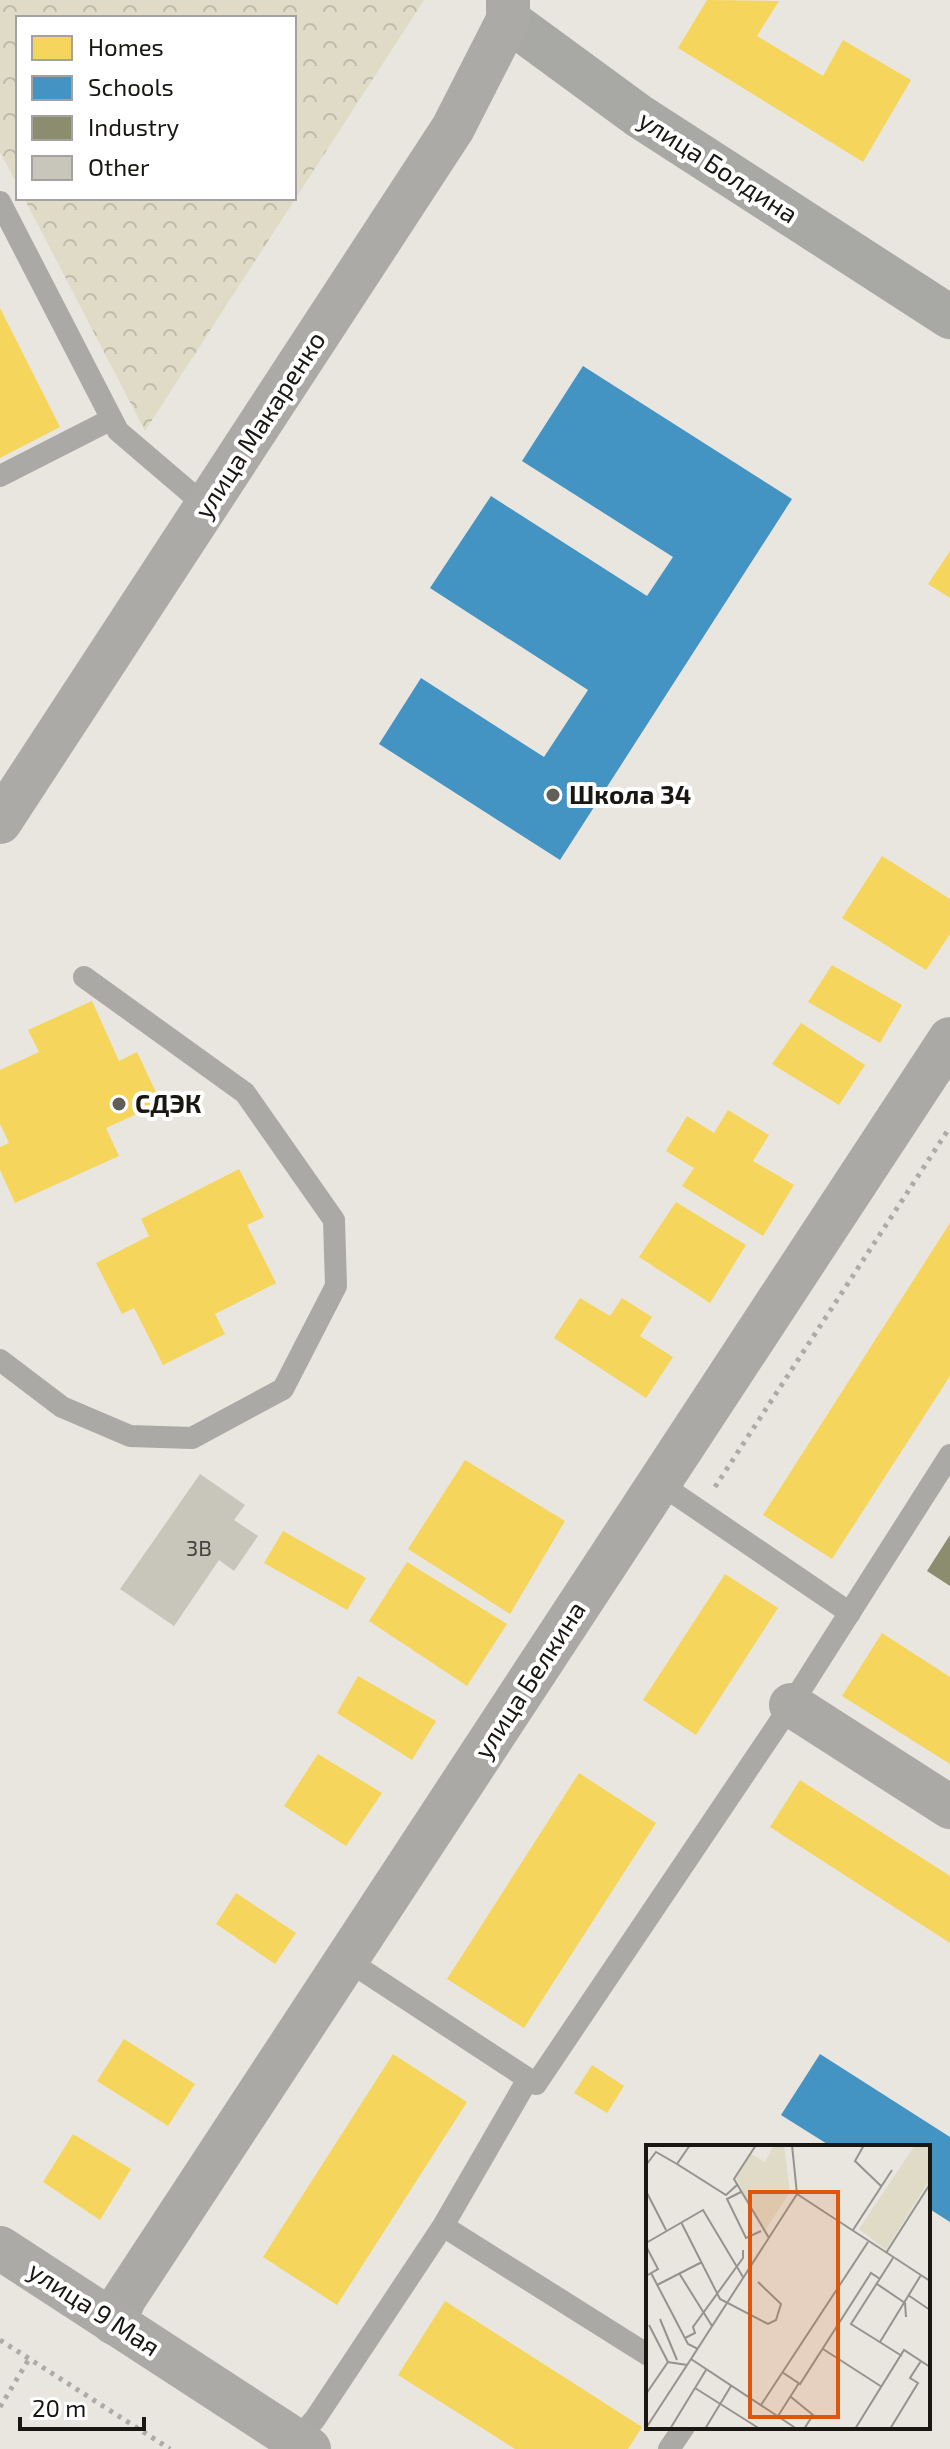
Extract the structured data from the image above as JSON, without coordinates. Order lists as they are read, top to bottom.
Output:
{
  "streets": {
    "main road": ["улица Болдина", "улица Макаренко", "улица 9 Мая"],
    "street": ["улица Белкина"]
  },
  "crossings": [
    ["улица Болдина", "улица Макаренко"],
    ["улица Белкина", "улица 9 Мая"]
  ],
  "places": ["Школа 34", "СДЭК"],
  "house_numbers": ["3В"],
  "legend": [
    "Homes",
    "Schools",
    "Industry",
    "Other"
  ],
  "scale_bar": "20 m"
}
